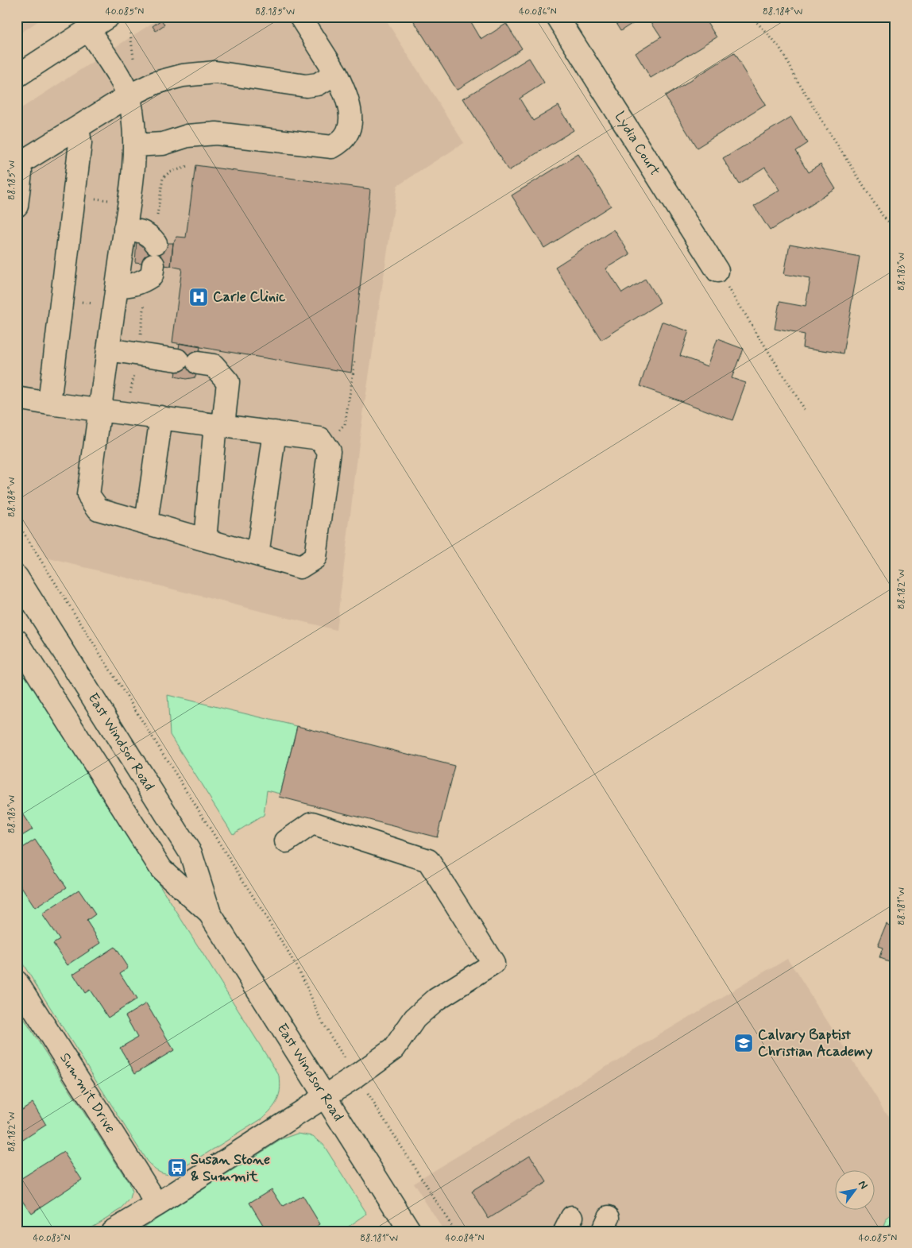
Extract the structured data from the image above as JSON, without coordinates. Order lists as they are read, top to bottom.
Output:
{
  "streets": {
    "main road": ["Lydia Court", "East Windsor Road", "Summit Drive"]
  },
  "places": {
    "hospital": ["Carle Clinic"],
    "school or university": ["Calvary Baptist Christian Academy"],
    "bus stop": ["Susan Stone & Summit"]
  },
  "north": "top right",
  "coordinates": [
    "40.085°N",
    "88.185°W",
    "40.086°N",
    "88.184°W",
    "88.183°W",
    "88.182°W",
    "88.181°W",
    "40.083°N",
    "40.084°N"
  ]
}
